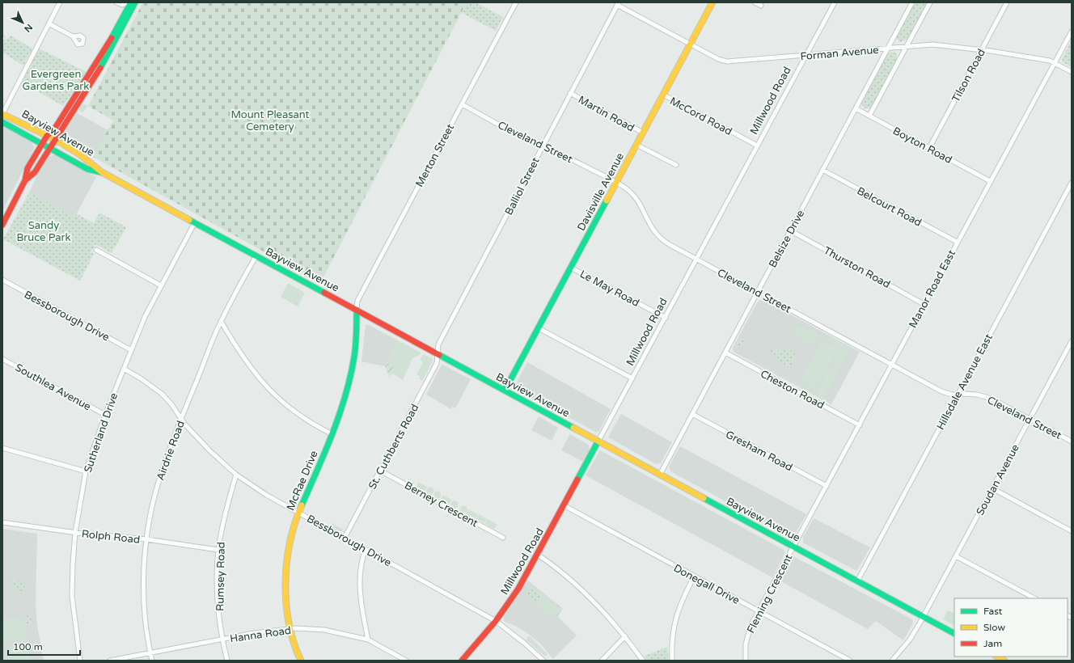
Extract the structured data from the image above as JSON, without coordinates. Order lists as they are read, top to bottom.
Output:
{
  "streets": {
    "street": [
      "Forman Avenue",
      "Tilson Road",
      "Millwood Road",
      "Martin Road",
      "McCord Road",
      "Bayview Avenue",
      "Cleveland Street",
      "Boyton Road",
      "Merton Street",
      "Balliol Street",
      "Davisville Avenue",
      "Belcourt Road",
      "Belsize Drive",
      "Thurston Road",
      "Le May Road",
      "Manor Road East",
      "Bessborough Drive",
      "Hillsdale Avenue East",
      "Southlea Avenue",
      "Cheston Road",
      "Sutherland Drive",
      "St. Cuthberts Road",
      "Airdrie Road",
      "Gresham Road",
      "Soudan Avenue",
      "McRae Drive",
      "Berney Crescent",
      "Rolph Road",
      "Rumsey Road",
      "Donegall Drive",
      "Fleming Crescent",
      "Hanna Road"
    ]
  },
  "crossings": [
    ["Forman Avenue", "Tilson Road"],
    ["Forman Avenue", "Millwood Road"],
    ["Forman Avenue", "Balliol Street"],
    ["Forman Avenue", "Davisville Avenue"],
    ["Forman Avenue", "Belsize Drive"],
    ["Forman Avenue", "Manor Road East"],
    ["Tilson Road", "Boyton Road"],
    ["Millwood Road", "McCord Road"],
    ["Millwood Road", "Bayview Avenue"],
    ["Millwood Road", "Cleveland Street"],
    ["Millwood Road", "Le May Road"],
    ["Millwood Road", "Bessborough Drive"],
    ["Millwood Road", "Donegall Drive"],
    ["Martin Road", "Balliol Street"],
    ["Martin Road", "Davisville Avenue"],
    ["McCord Road", "Davisville Avenue"],
    ["Bayview Avenue", "Merton Street"],
    ["Bayview Avenue", "Balliol Street"],
    ["Bayview Avenue", "Davisville Avenue"],
    ["Bayview Avenue", "Belsize Drive"],
    ["Bayview Avenue", "Manor Road East"],
    ["Bayview Avenue", "Hillsdale Avenue East"],
    ["Bayview Avenue", "Sutherland Drive"],
    ["Bayview Avenue", "St. Cuthberts Road"],
    ["Bayview Avenue", "Airdrie Road"],
    ["Bayview Avenue", "Soudan Avenue"],
    ["Bayview Avenue", "McRae Drive"],
    ["Bayview Avenue", "Fleming Crescent"],
    ["Cleveland Street", "Merton Street"],
    ["Cleveland Street", "Balliol Street"],
    ["Cleveland Street", "Davisville Avenue"],
    ["Cleveland Street", "Belsize Drive"],
    ["Cleveland Street", "Manor Road East"],
    ["Cleveland Street", "Hillsdale Avenue East"],
    ["Cleveland Street", "Soudan Avenue"],
    ["Boyton Road", "Belsize Drive"],
    ["Boyton Road", "Manor Road East"],
    ["Merton Street", "McRae Drive"],
    ["Balliol Street", "St. Cuthberts Road"],
    ["Davisville Avenue", "Le May Road"],
    ["Belcourt Road", "Belsize Drive"],
    ["Belcourt Road", "Manor Road East"],
    ["Belsize Drive", "Thurston Road"],
    ["Belsize Drive", "Cheston Road"],
    ["Belsize Drive", "Gresham Road"],
    ["Thurston Road", "Manor Road East"],
    ["Manor Road East", "Cheston Road"],
    ["Manor Road East", "Gresham Road"],
    ["Manor Road East", "Fleming Crescent"],
    ["Bessborough Drive", "Sutherland Drive"],
    ["Bessborough Drive", "St. Cuthberts Road"],
    ["Bessborough Drive", "Airdrie Road"],
    ["Bessborough Drive", "McRae Drive"],
    ["Bessborough Drive", "Rumsey Road"],
    ["Southlea Avenue", "Sutherland Drive"],
    ["Sutherland Drive", "Rolph Road"],
    ["St. Cuthberts Road", "Berney Crescent"],
    ["Airdrie Road", "Rolph Road"],
    ["Airdrie Road", "Hanna Road"],
    ["McRae Drive", "Hanna Road"],
    ["Rolph Road", "Rumsey Road"],
    ["Rumsey Road", "Hanna Road"],
    ["Donegall Drive", "Fleming Crescent"]
  ],
  "parks": ["Evergreen Gardens Park", "Mount Pleasant Cemetery", "Sandy Bruce Park"],
  "legend": ["Fast", "Slow", "Jam"],
  "scale_bar": "100 m",
  "north": "bottom right"
}
